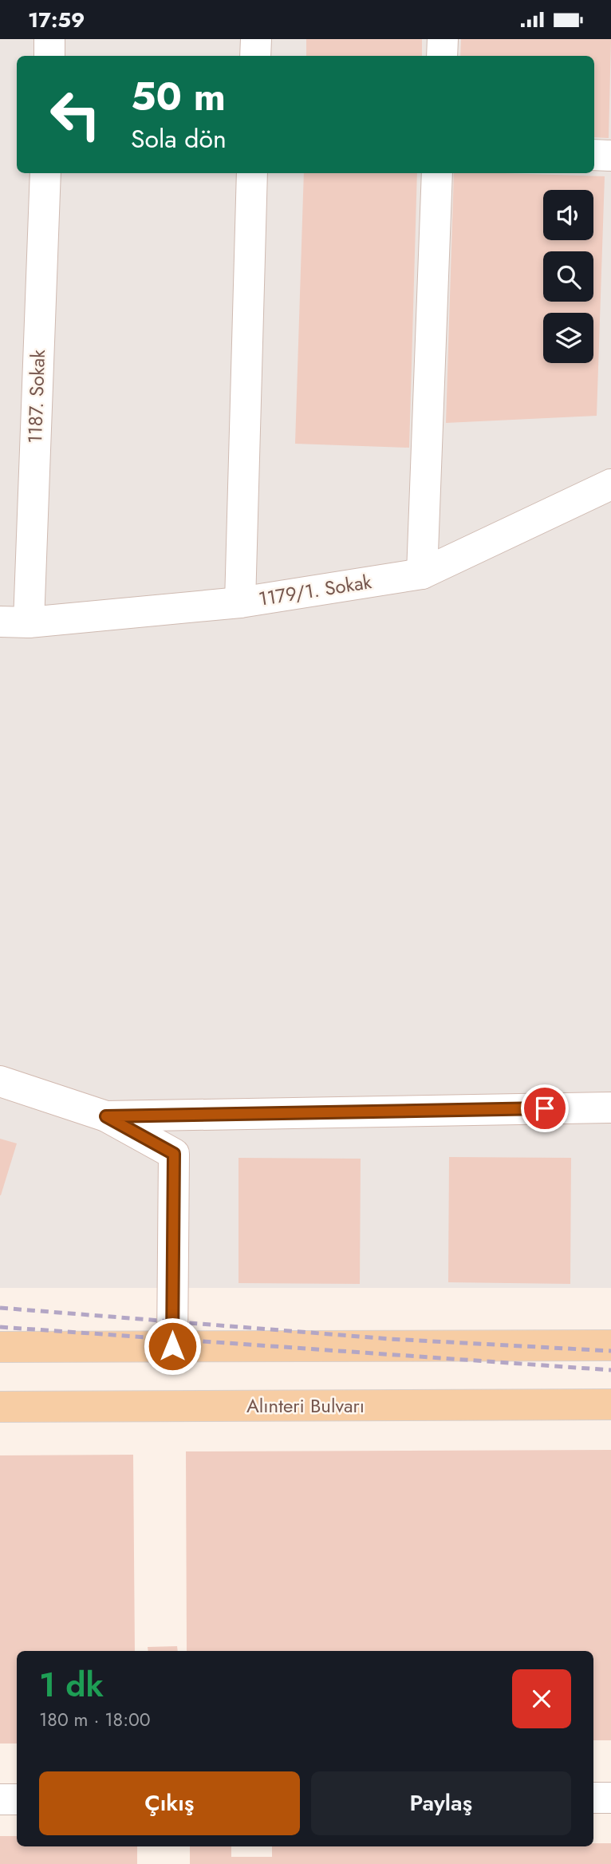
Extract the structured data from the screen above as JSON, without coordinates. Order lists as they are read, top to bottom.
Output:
{
  "streets": {
    "main road": ["Alınteri Bulvarı"],
    "street": ["1187. Sokak", "1179/1. Sokak"]
  },
  "crossings": [
    ["1187. Sokak", "1179/1. Sokak"]
  ],
  "page": {
    "status": "17:59",
    "turn": ["50 m", "Sola dön"],
    "heading": ["1 dk", "180 m · 18:00"],
    "buttons": ["Çıkış", "Paylaş"]
  }
}
